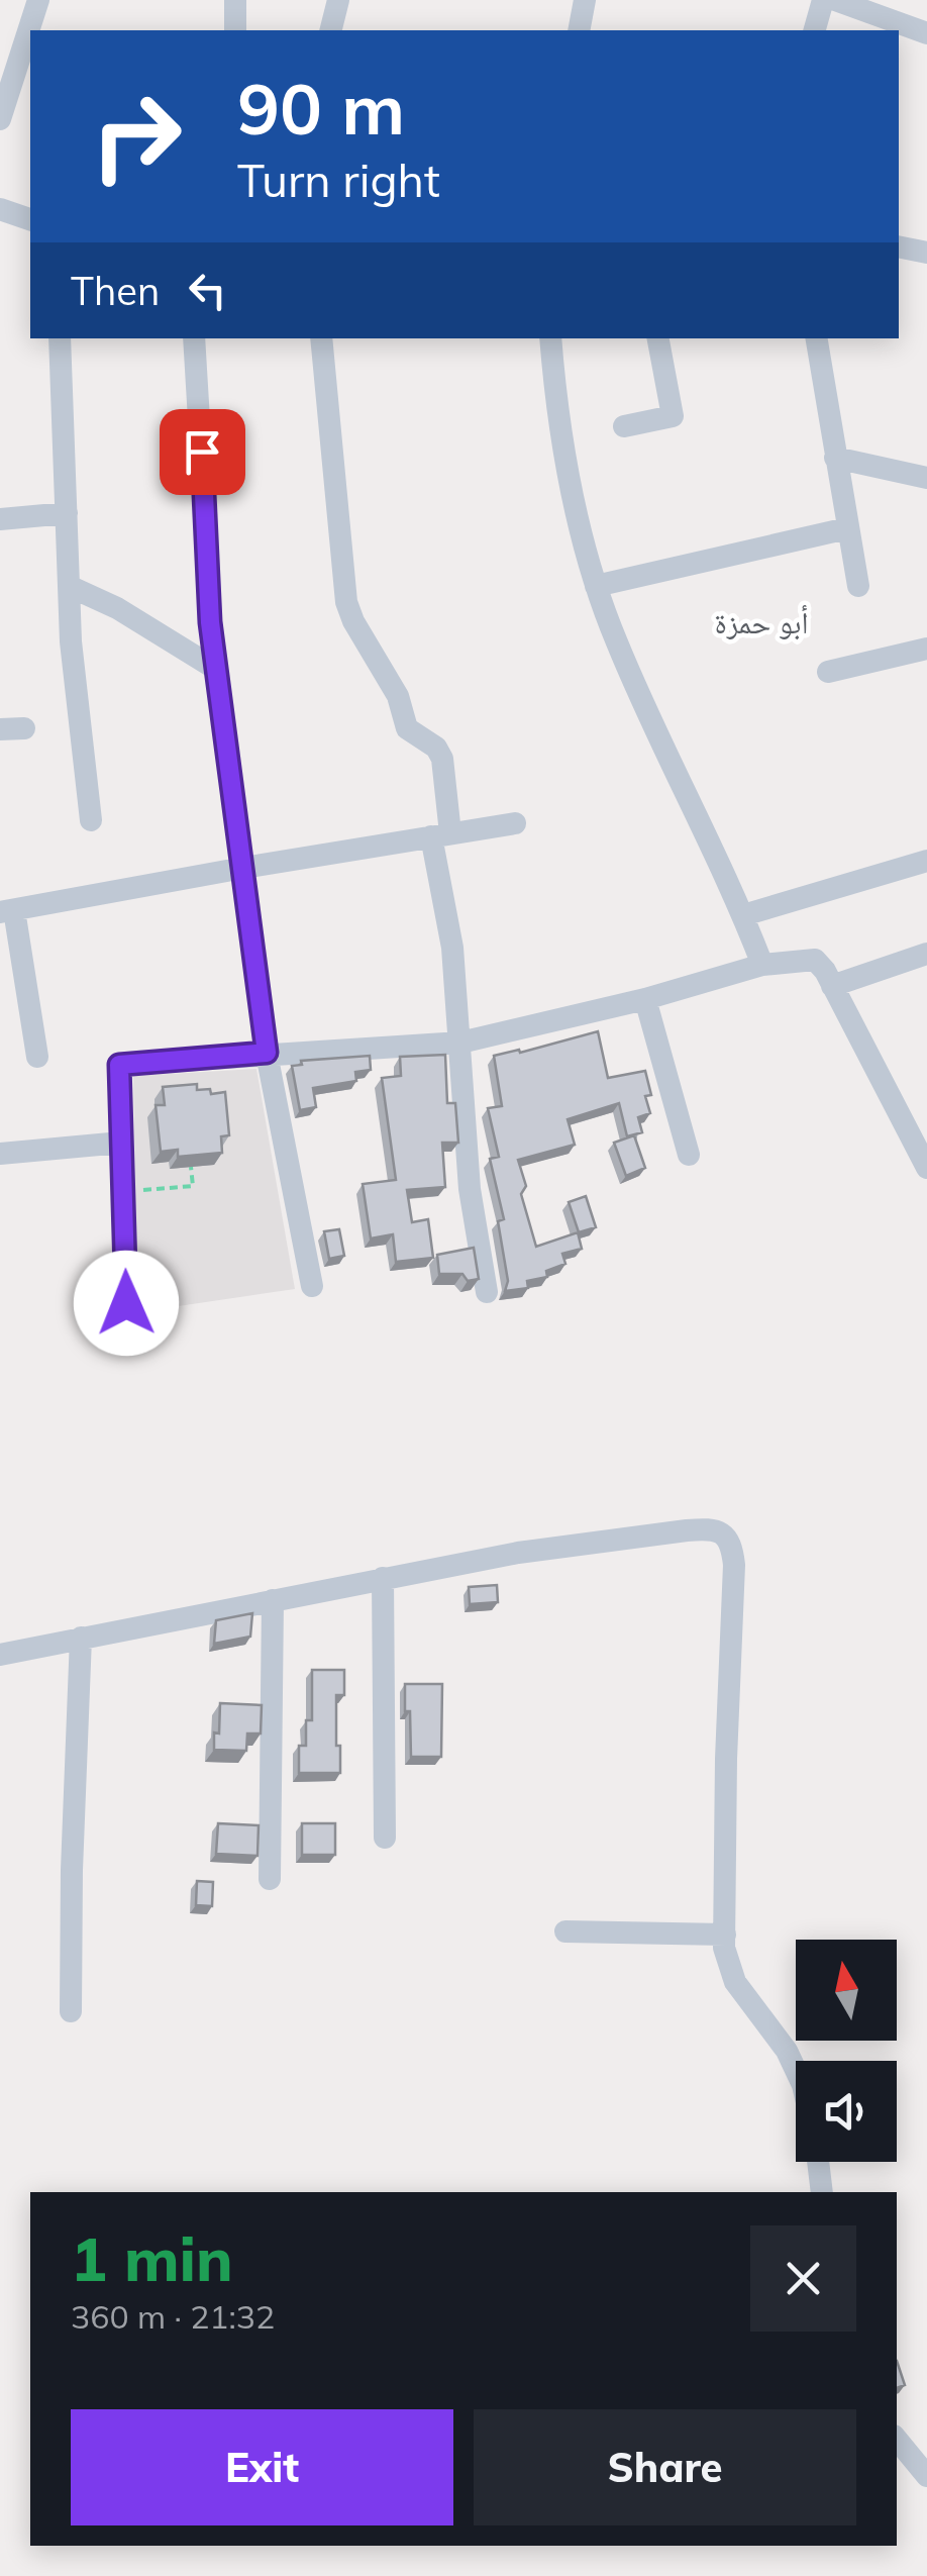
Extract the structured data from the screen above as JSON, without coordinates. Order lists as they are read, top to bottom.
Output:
{
  "districts": ["أبو حمزة"],
  "north": "top",
  "page": {
    "turn": ["90 m", "Turn right"],
    "then": "Then",
    "heading": ["1 min", "360 m · 21:32"],
    "buttons": ["Exit", "Share"]
  }
}
